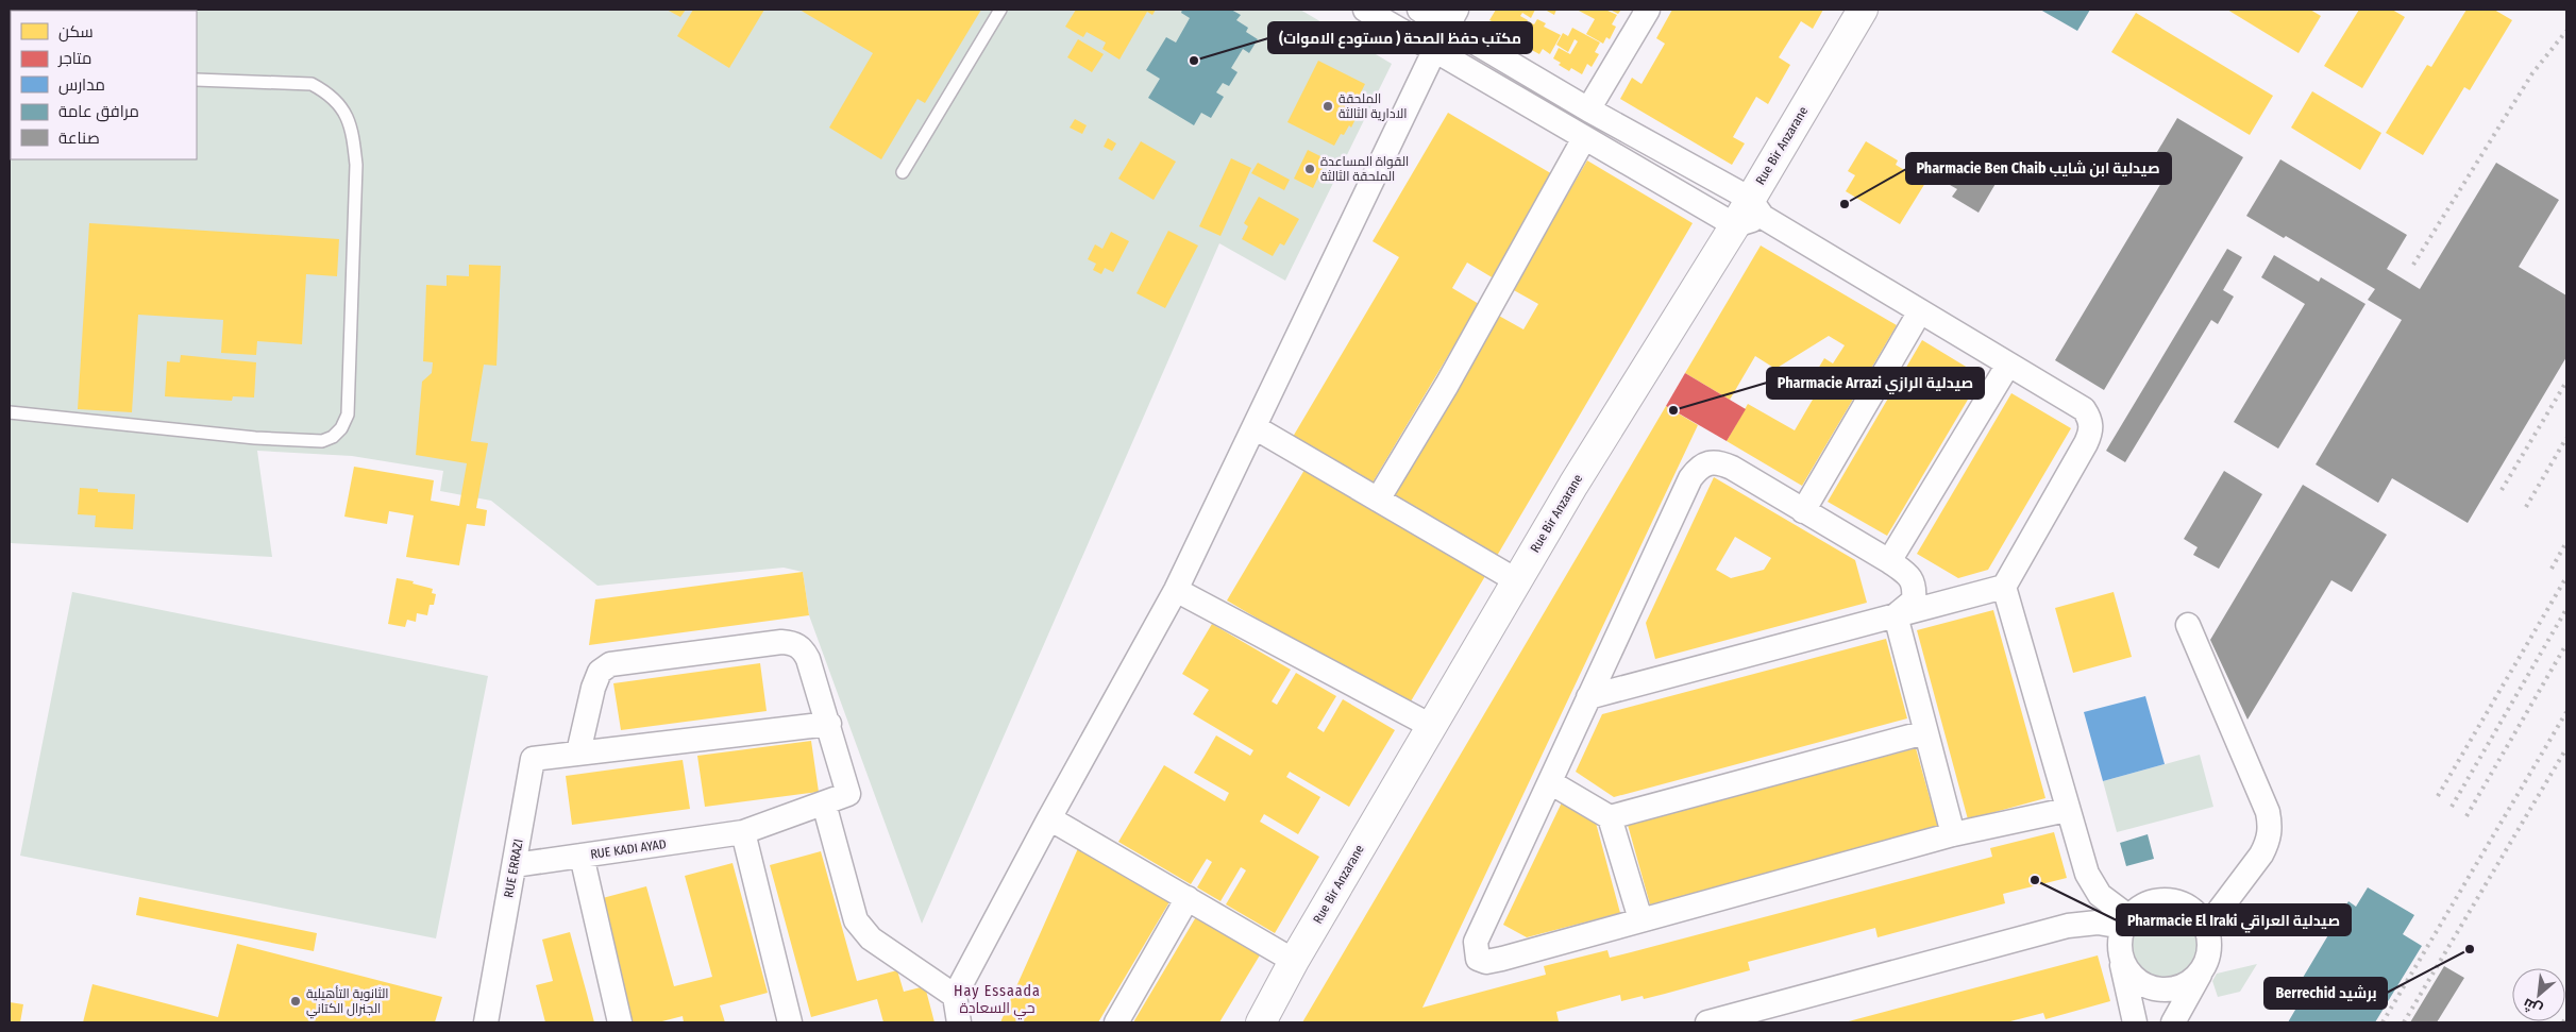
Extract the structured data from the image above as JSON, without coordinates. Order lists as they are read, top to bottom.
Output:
{
  "streets": {
    "street": ["Rue Bir Anzarane", "RUE KADI AYAD", "RUE ERRAZI"]
  },
  "crossings": [
    ["RUE KADI AYAD", "RUE ERRAZI"]
  ],
  "districts": ["Hay Essaada حي السعادة"],
  "places": [
    "مكتب حفظ الصحة ( مستودع الاموات)",
    "الملحقة الادارية الثالثة",
    "القواة المساعدة الملحقة الثالثة",
    "Pharmacie Ben Chaib صيدلية ابن شايب",
    "Pharmacie Arrazi صيدلية الرازي",
    "Pharmacie El Iraki صيدلية العراقي",
    "Berrechid برشيد",
    "الثانوية التأهيلية الجنرال الكتاني"
  ],
  "legend": [
    "سكن",
    "متاجر",
    "مدارس",
    "مرافق عامة",
    "صناعة"
  ],
  "north": "bottom left"
}
